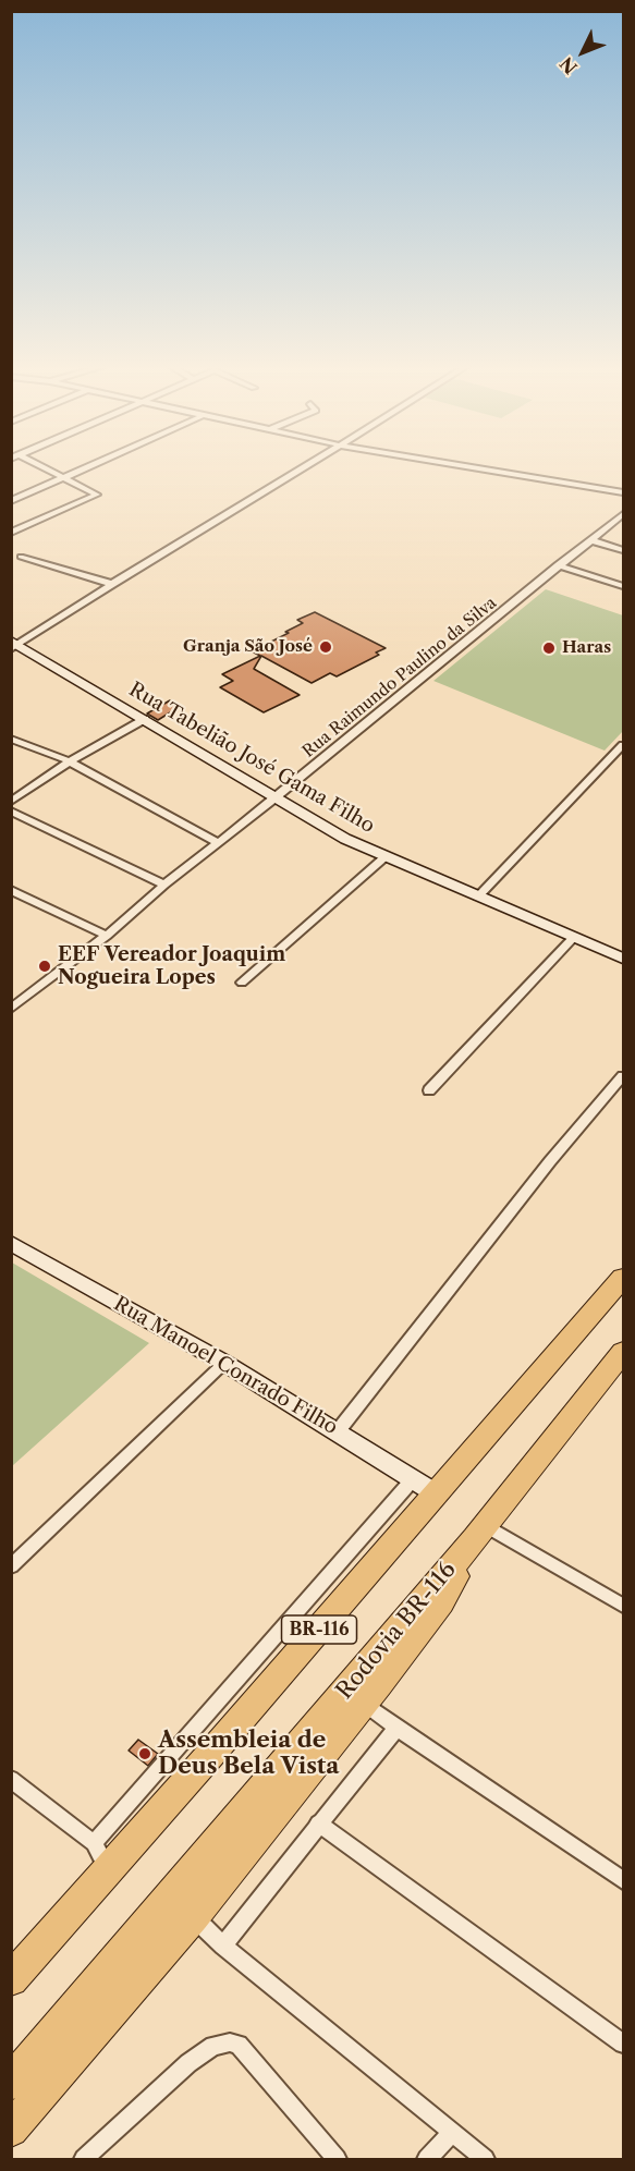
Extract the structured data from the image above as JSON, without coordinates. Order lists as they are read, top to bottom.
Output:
{
  "streets": {
    "highway": ["BR-116", "Rodovia BR-116"],
    "street": ["Rua Raimundo Paulino da Silva", "Rua Tabelião José Gama Filho", "Rua Manoel Conrado Filho"]
  },
  "crossings": [
    ["Rua Raimundo Paulino da Silva", "Rua Tabelião José Gama Filho"],
    ["Rua Manoel Conrado Filho", "BR-116"]
  ],
  "places": [
    "Granja São José",
    "Haras",
    "EEF Vereador Joaquim Nogueira Lopes",
    "Assembleia de Deus Bela Vista"
  ],
  "north": "bottom left"
}
